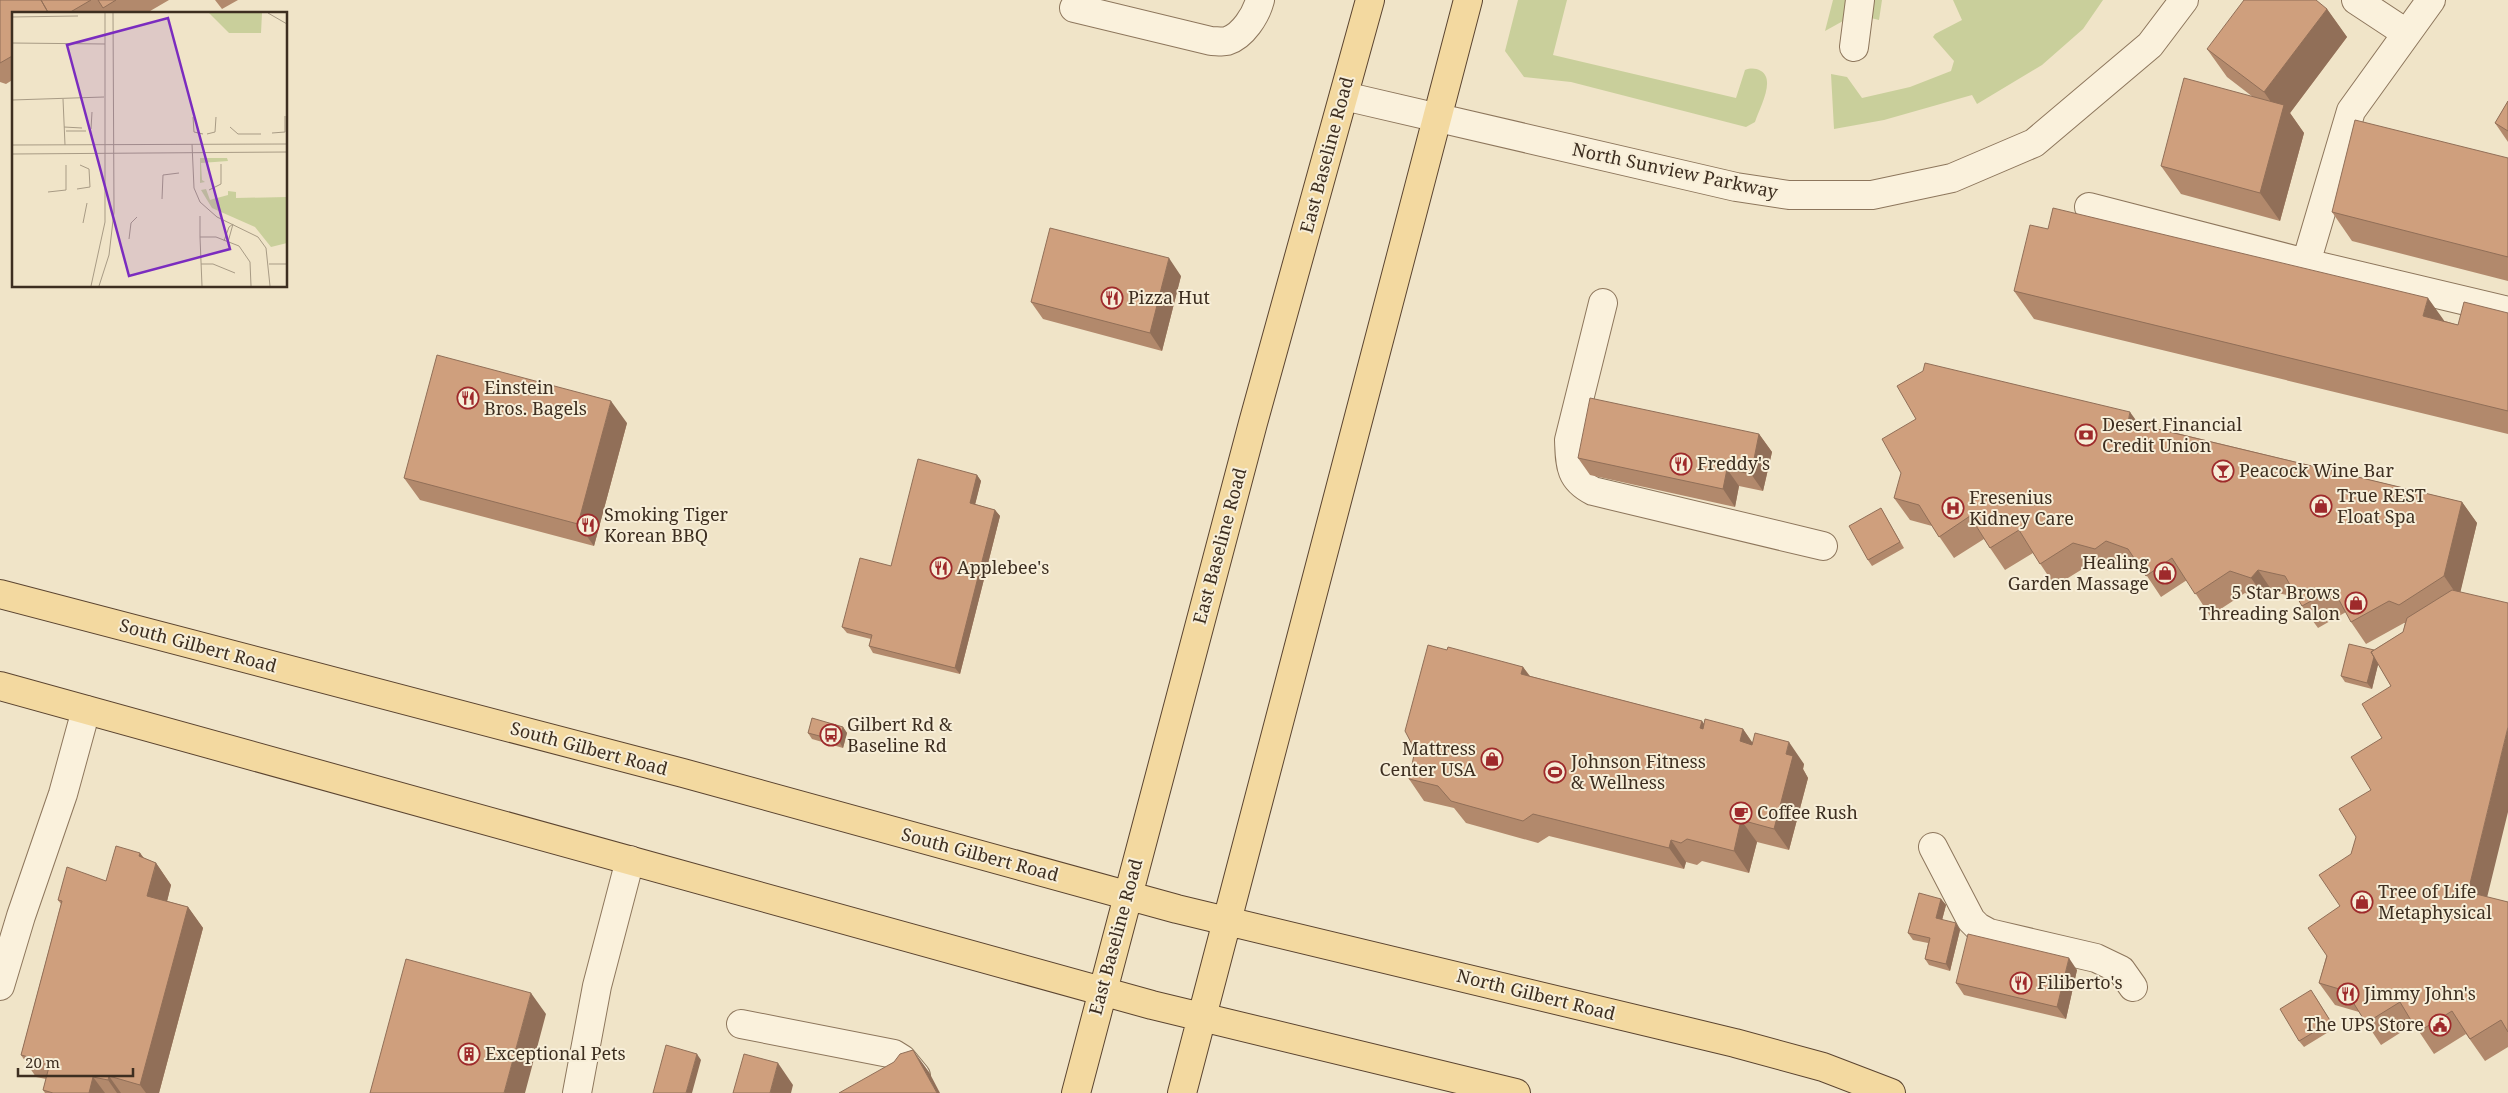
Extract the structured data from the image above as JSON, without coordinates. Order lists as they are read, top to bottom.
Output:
{
  "streets": {
    "main road": ["East Baseline Road", "South Gilbert Road", "North Gilbert Road"],
    "street": ["North Sunview Parkway"]
  },
  "crossings": [
    ["East Baseline Road", "North Sunview Parkway"],
    ["East Baseline Road", "South Gilbert Road"],
    ["South Gilbert Road", "North Gilbert Road"]
  ],
  "places": {
    "restaurant": [
      "Pizza Hut",
      "Einstein Bros. Bagels",
      "Freddy's",
      "Smoking Tiger Korean BBQ",
      "Applebee's",
      "Filiberto's",
      "Jimmy John's"
    ],
    "bank": ["Desert Financial Credit Union"],
    "bar": ["Peacock Wine Bar"],
    "shop": [
      "True REST Float Spa",
      "Healing Garden Massage",
      "5 Star Brows Threading Salon",
      "Mattress Center USA",
      "Tree of Life Metaphysical"
    ],
    "hospital": ["Fresenius Kidney Care"],
    "bus stop": ["Gilbert Rd & Baseline Rd"],
    "sports": ["Johnson Fitness & Wellness"],
    "cafe": ["Coffee Rush"],
    "public building": ["The UPS Store"],
    "building": ["Exceptional Pets"]
  },
  "scale_bar": "20 m"
}
